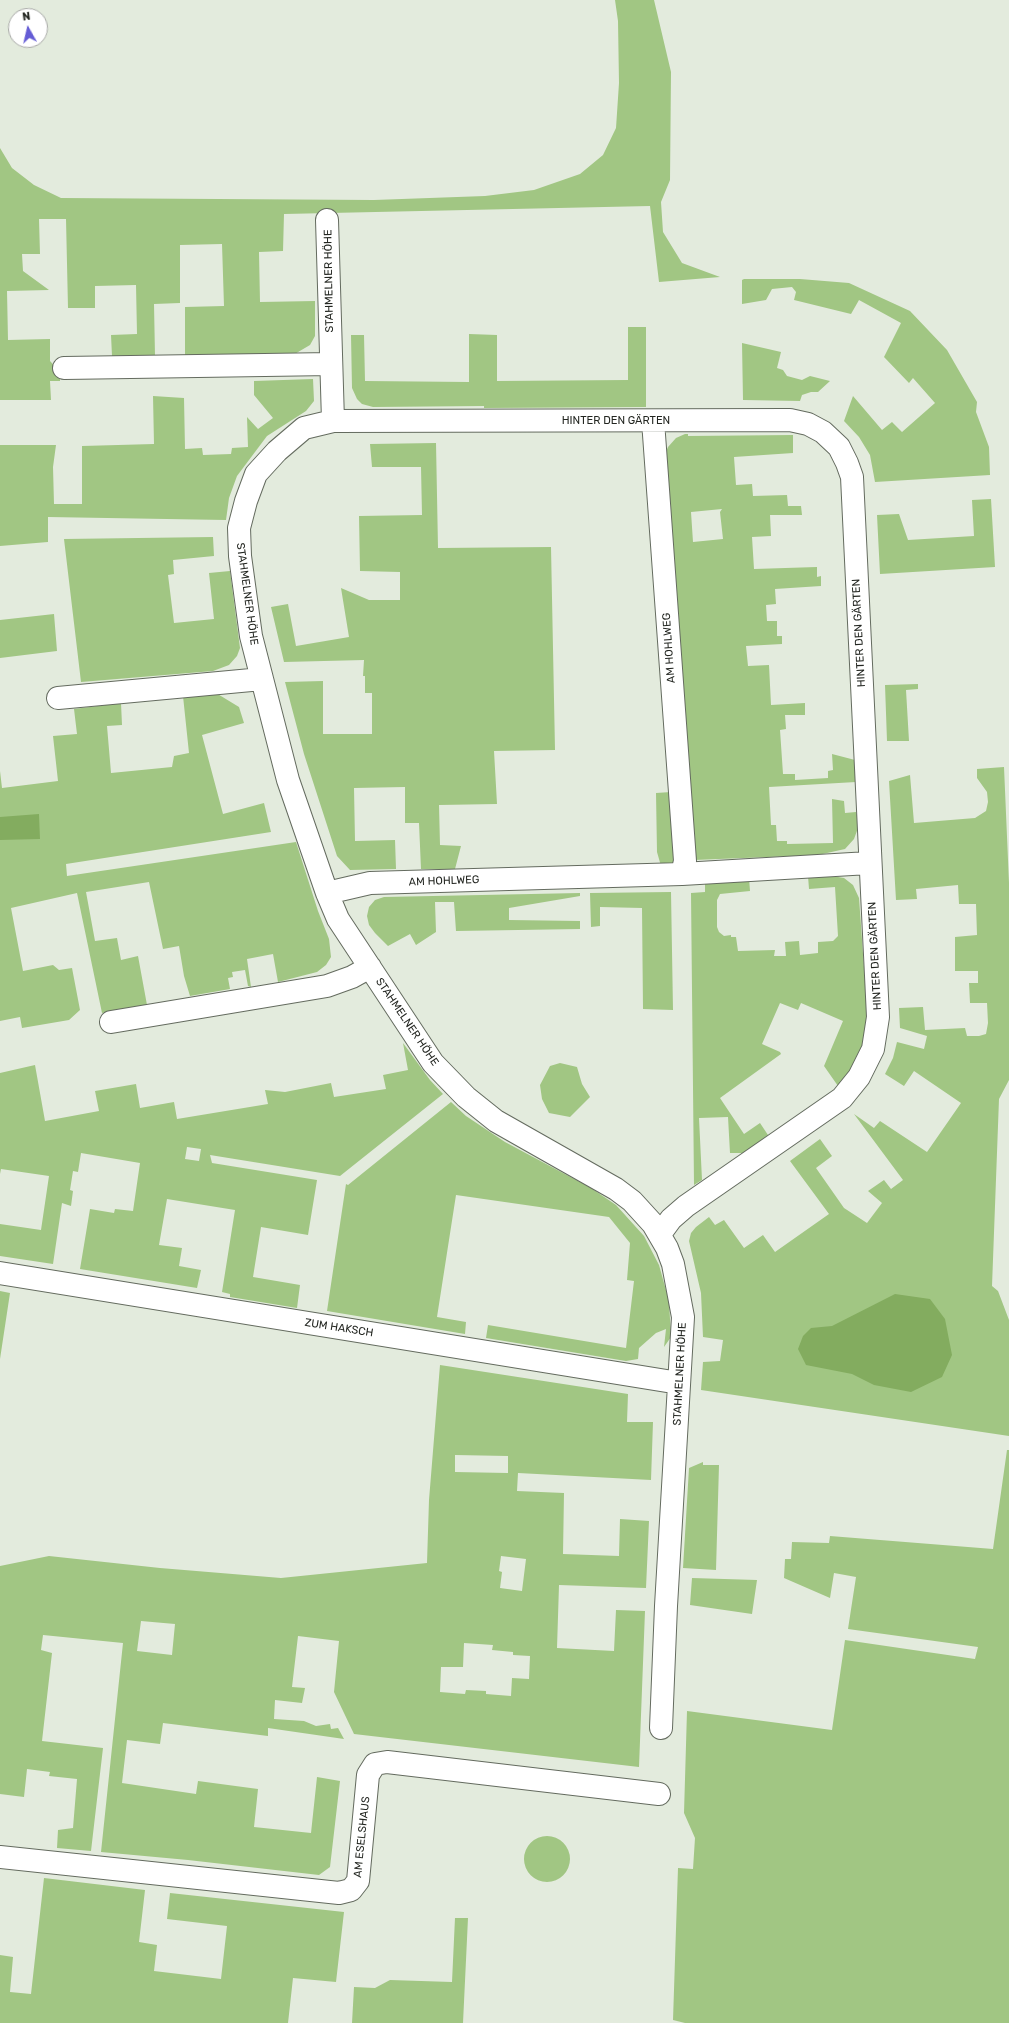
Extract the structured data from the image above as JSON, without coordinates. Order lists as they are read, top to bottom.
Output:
{
  "streets": {
    "street": [
      "STAHMELNER HÖHE",
      "HINTER DEN GÄRTEN",
      "AM HOHLWEG",
      "ZUM HAKSCH",
      "AM ESELSHAUS"
    ]
  },
  "crossings": [
    ["STAHMELNER HÖHE", "HINTER DEN GÄRTEN"],
    ["STAHMELNER HÖHE", "AM HOHLWEG"],
    ["STAHMELNER HÖHE", "ZUM HAKSCH"],
    ["HINTER DEN GÄRTEN", "AM HOHLWEG"]
  ],
  "north": "top"
}
